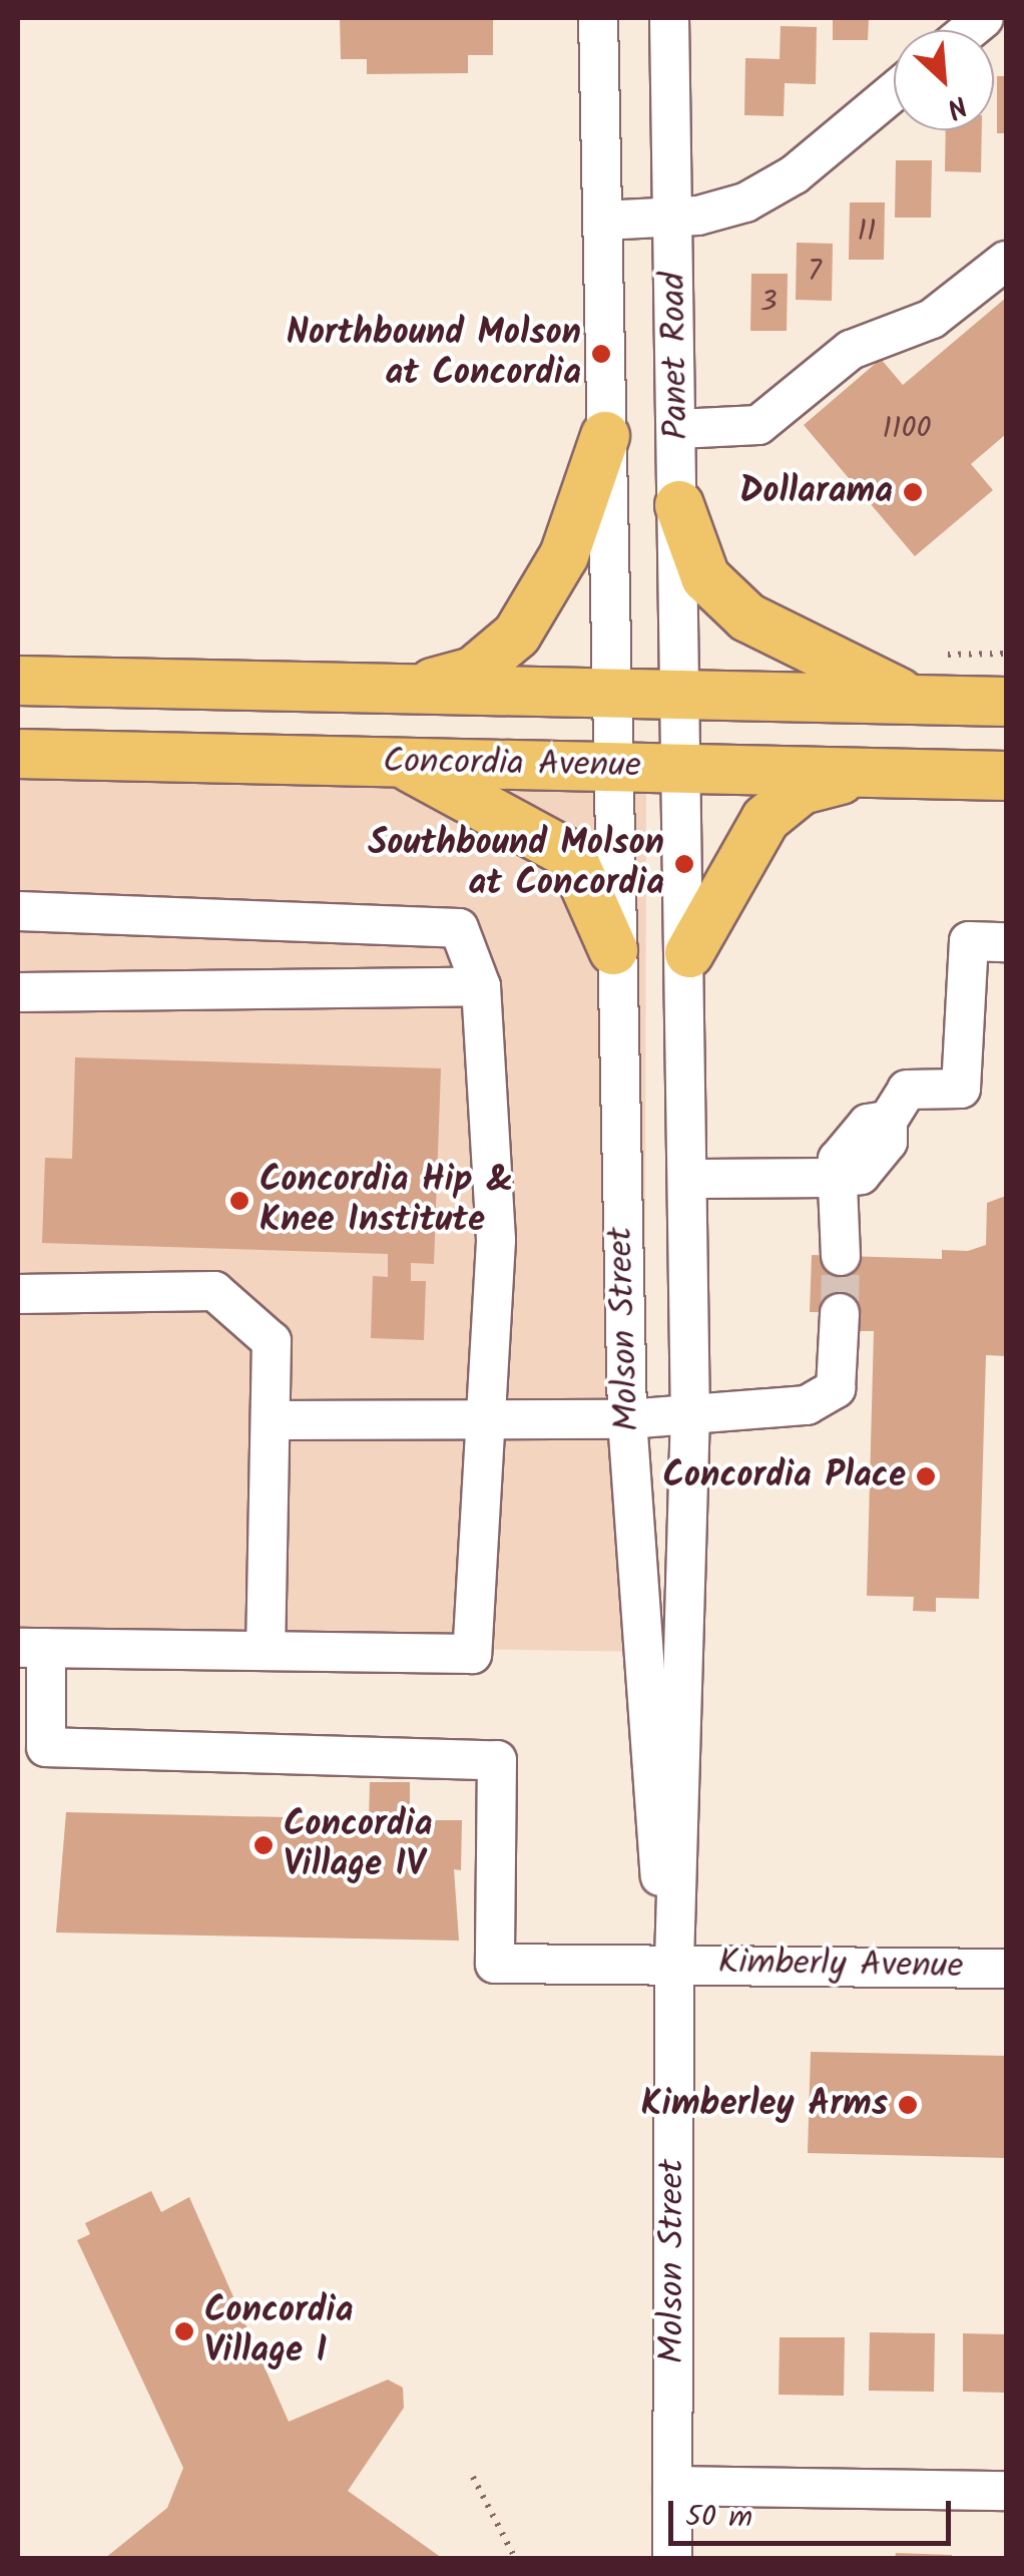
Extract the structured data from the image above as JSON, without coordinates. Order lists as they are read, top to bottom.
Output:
{
  "streets": {
    "main road": ["Concordia Avenue"],
    "street": ["Panet Road", "Molson Street", "Kimberly Avenue"]
  },
  "crossings": [
    ["Panet Road", "Concordia Avenue"],
    ["Panet Road", "Molson Street"],
    ["Concordia Avenue", "Molson Street"],
    ["Molson Street", "Kimberly Avenue"]
  ],
  "places": [
    "Northbound Molson at Concordia",
    "Dollarama",
    "Southbound Molson at Concordia",
    "Concordia Hip & Knee Institute",
    "Concordia Place",
    "Concordia Village IV",
    "Kimberley Arms",
    "Concordia Village I"
  ],
  "house_numbers": [
    "11",
    "7",
    "3",
    "1100"
  ],
  "scale_bar": "50 m",
  "north": "bottom right"
}
